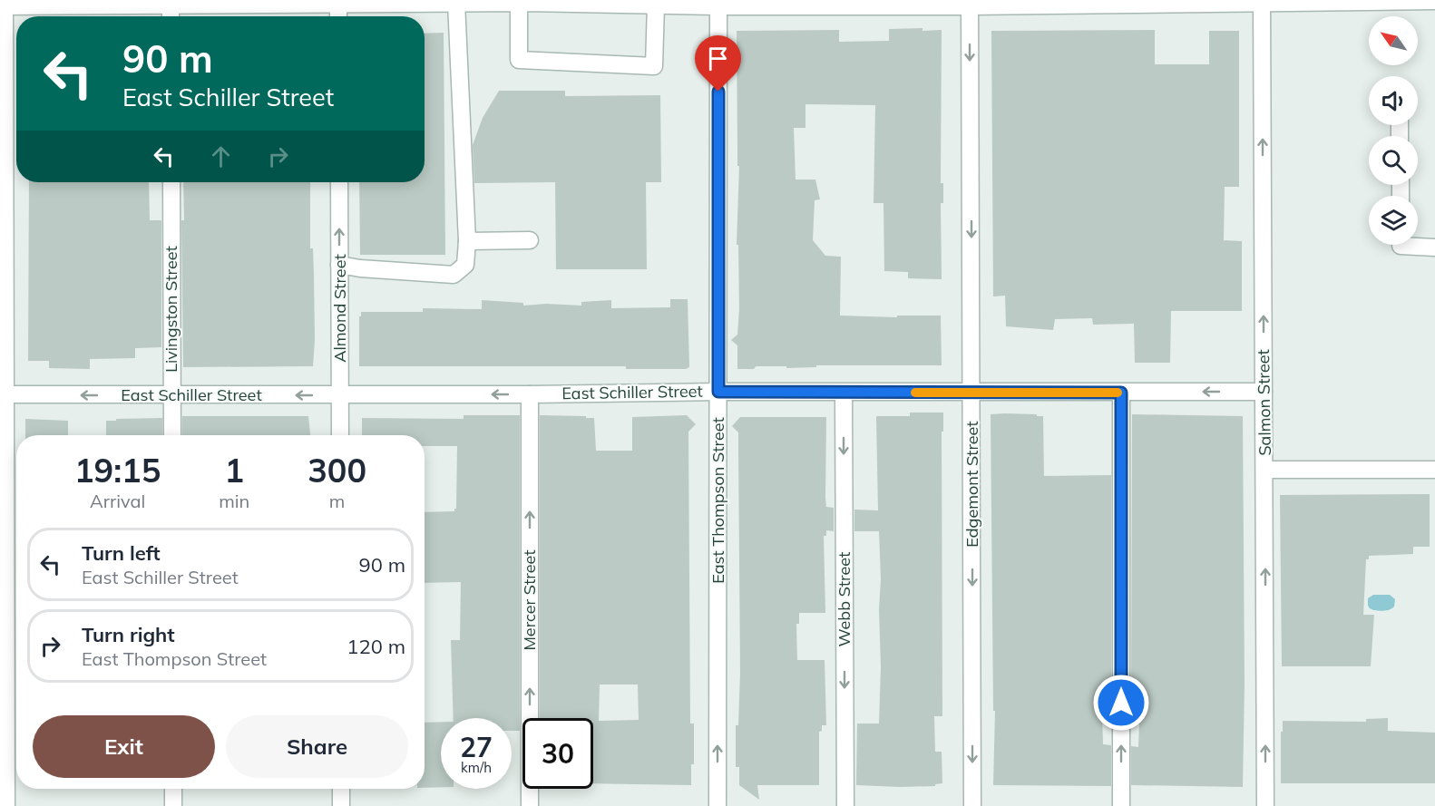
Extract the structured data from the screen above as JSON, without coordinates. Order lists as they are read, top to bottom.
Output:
{
  "streets": {
    "street": [
      "Almond Street",
      "Livingston Street",
      "East Schiller Street",
      "Salmon Street",
      "Edgemont Street",
      "East Thompson Street",
      "Webb Street",
      "Mercer Street"
    ]
  },
  "crossings": [
    ["Almond Street", "East Schiller Street"],
    ["Livingston Street", "East Schiller Street"],
    ["East Schiller Street", "Salmon Street"],
    ["East Schiller Street", "Edgemont Street"],
    ["East Schiller Street", "East Thompson Street"],
    ["East Schiller Street", "Webb Street"],
    ["East Schiller Street", "Mercer Street"]
  ],
  "one_way": [
    "East Schiller Street",
    "Edgemont Street",
    "East Thompson Street",
    "Webb Street",
    "Mercer Street"
  ],
  "north": "top left",
  "page": {
    "turn": ["90 m", "East Schiller Street"],
    "eta": [
      "19:15",
      "Arrival",
      "1",
      "min",
      "300",
      "m"
    ],
    "list": [
      {
        "name": "Turn left",
        "note": "East Schiller Street",
        "value": "90 m"
      },
      {
        "name": "Turn right",
        "note": "East Thompson Street",
        "value": "120 m"
      }
    ],
    "buttons": ["Exit", "Share"],
    "speed": "27 km/h",
    "limit": "30"
  }
}
